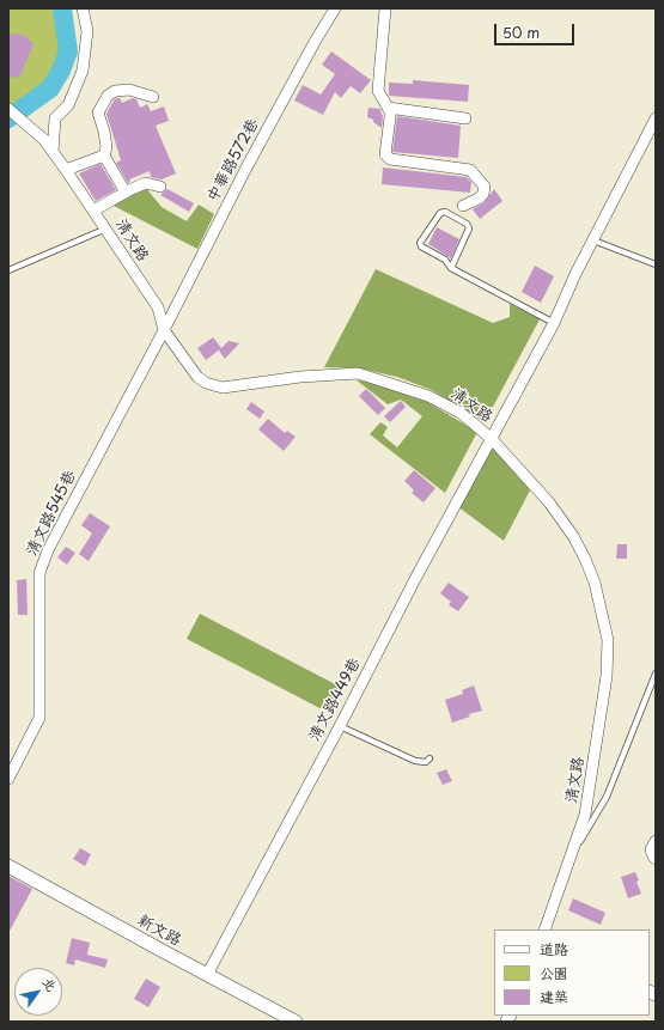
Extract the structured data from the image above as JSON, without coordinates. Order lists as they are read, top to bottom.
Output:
{
  "streets": {
    "street": [
      "中華路572巷",
      "清文路",
      "清文路545巷",
      "清文路449巷",
      "新文路"
    ]
  },
  "crossings": [
    ["中華路572巷", "清文路"],
    ["中華路572巷", "清文路545巷"],
    ["清文路", "清文路545巷"],
    ["清文路", "清文路449巷"],
    ["清文路449巷", "新文路"]
  ],
  "legend": ["道路", "公園", "建築"],
  "scale_bar": "50 m",
  "north": "top right"
}
